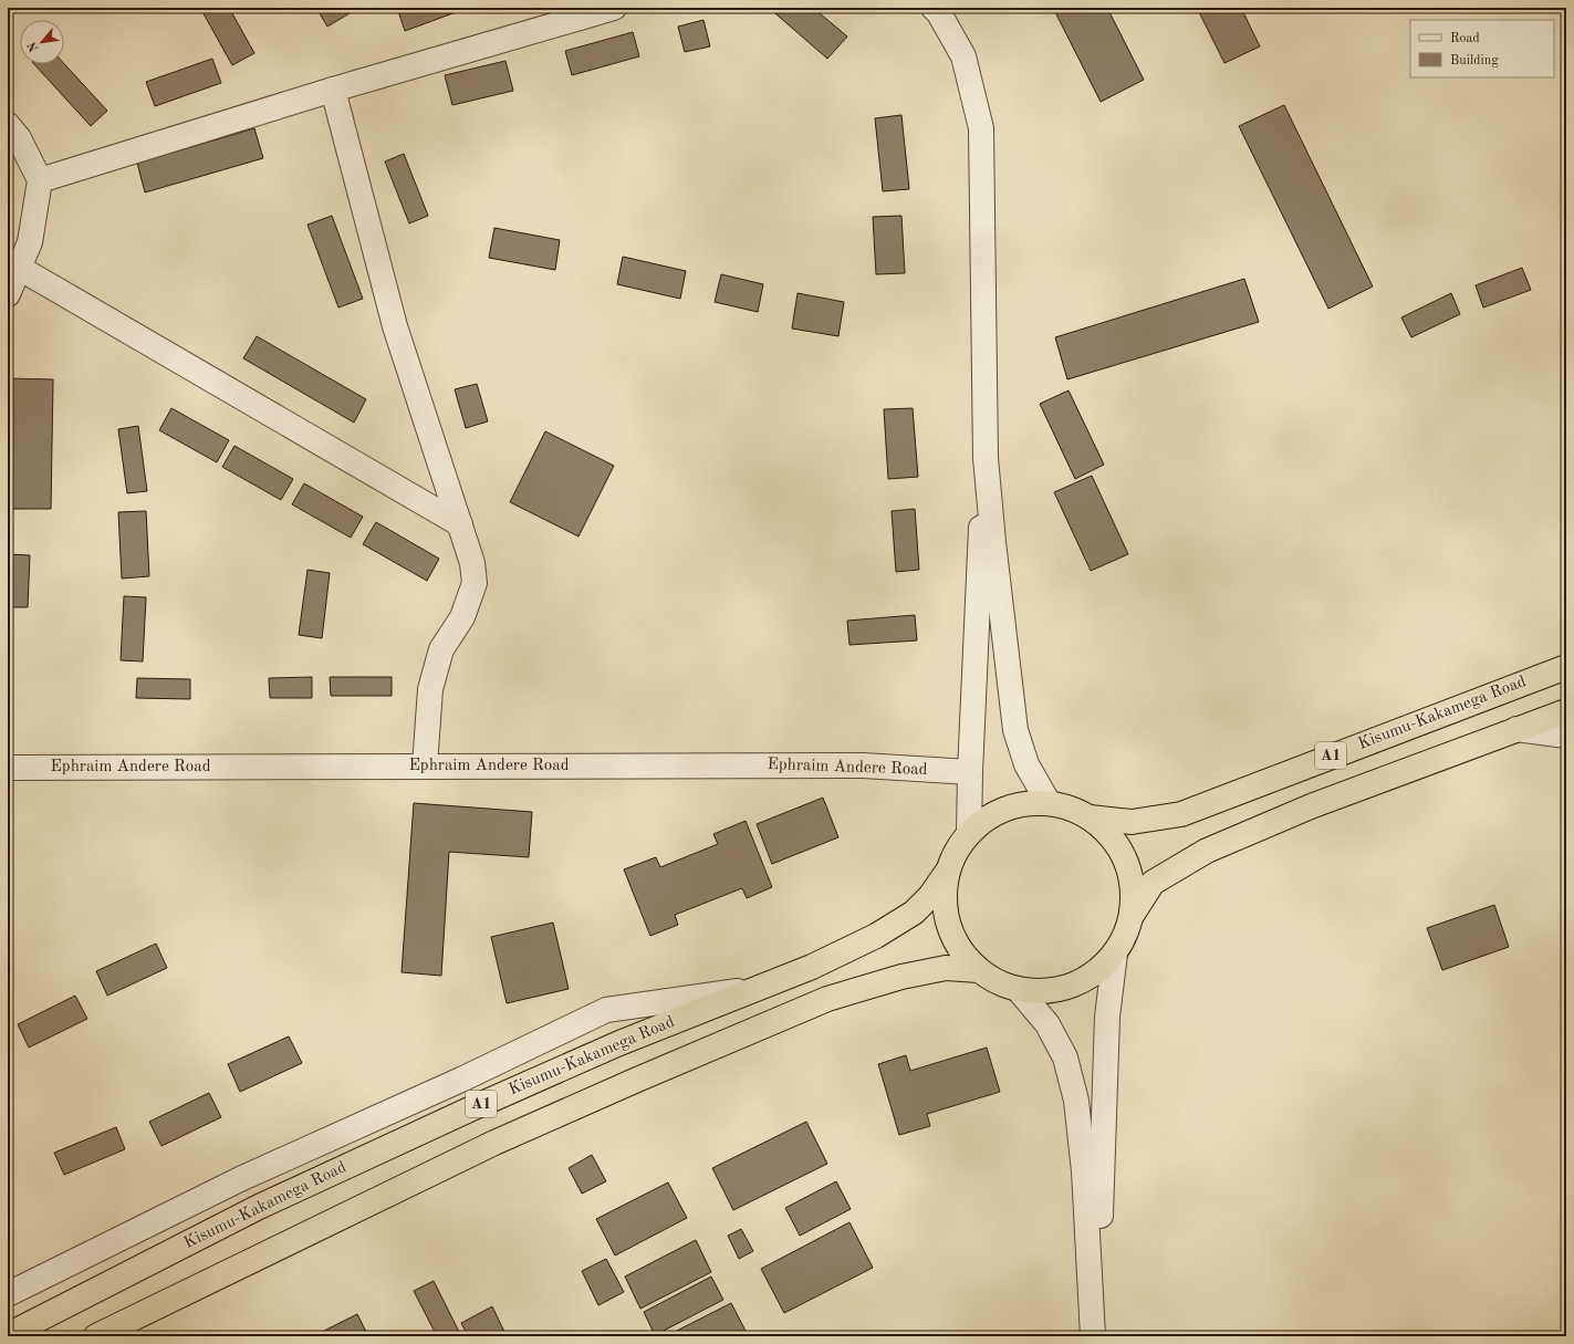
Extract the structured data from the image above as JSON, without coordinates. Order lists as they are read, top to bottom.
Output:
{
  "streets": {
    "highway": ["Kisumu-Kakamega Road", "A1"],
    "street": ["Ephraim Andere Road"]
  },
  "legend": ["Road", "Building"],
  "north": "bottom left"
}
